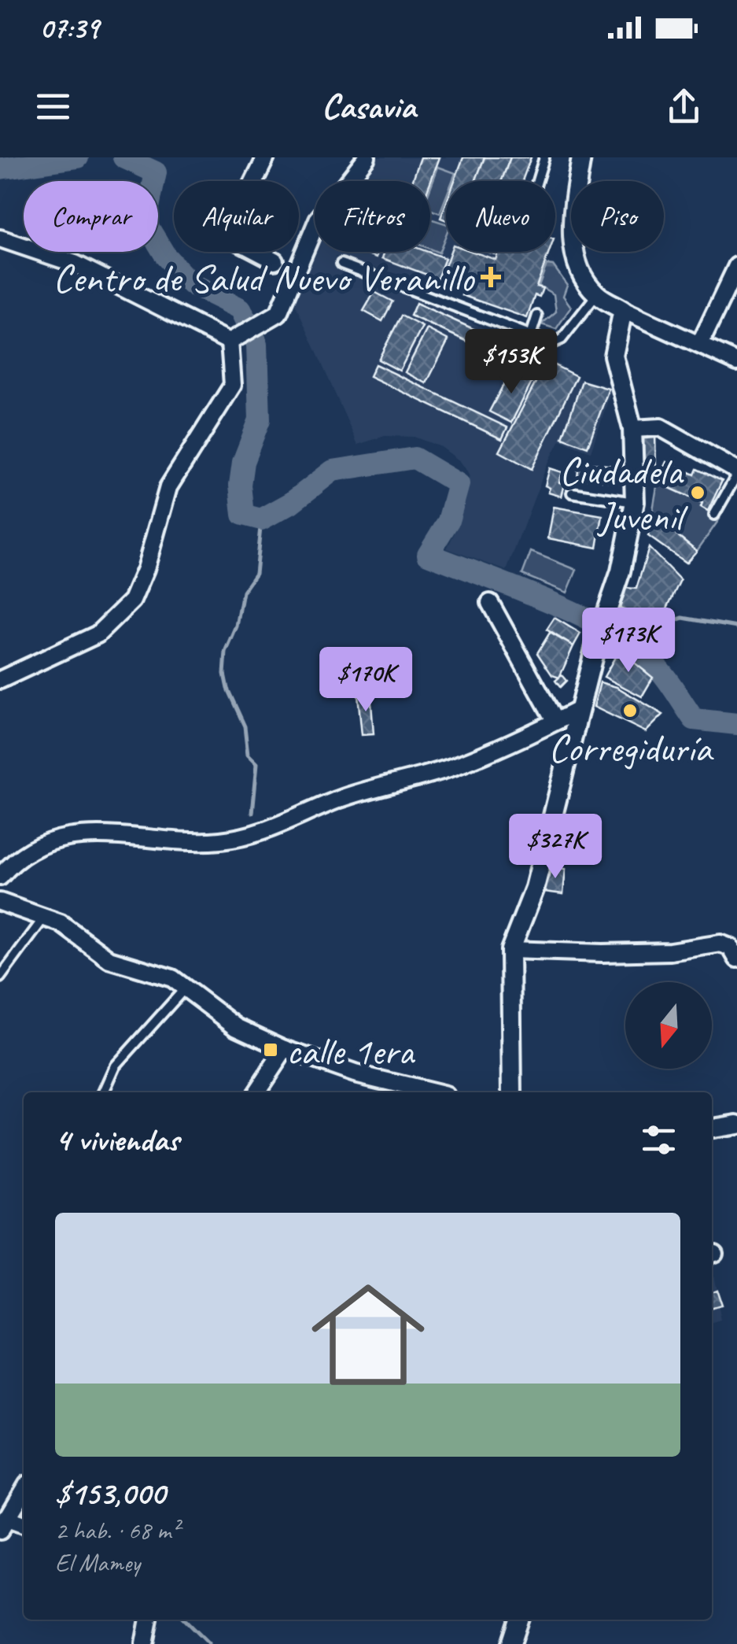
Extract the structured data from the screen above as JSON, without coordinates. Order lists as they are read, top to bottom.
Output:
{
  "places": {
    "health": ["Centro de Salud Nuevo Veranillo"],
    "other": ["Ciudadela Juvenil", "Corregiduría"],
    "transit": ["calle 1era"]
  },
  "north": "bottom",
  "page": {
    "status": "07:39",
    "header": "Casavia",
    "chip": [
      "Comprar",
      "Alquilar",
      "Filtros",
      "Nuevo",
      "Piso"
    ],
    "price": [
      "$153K",
      "$173K",
      "$170K",
      "$327K"
    ],
    "heading": "4 viviendas",
    "list": [
      {
        "name": "$153,000",
        "note": "2 hab. · 68 m² · El Mamey"
      }
    ]
  }
}
